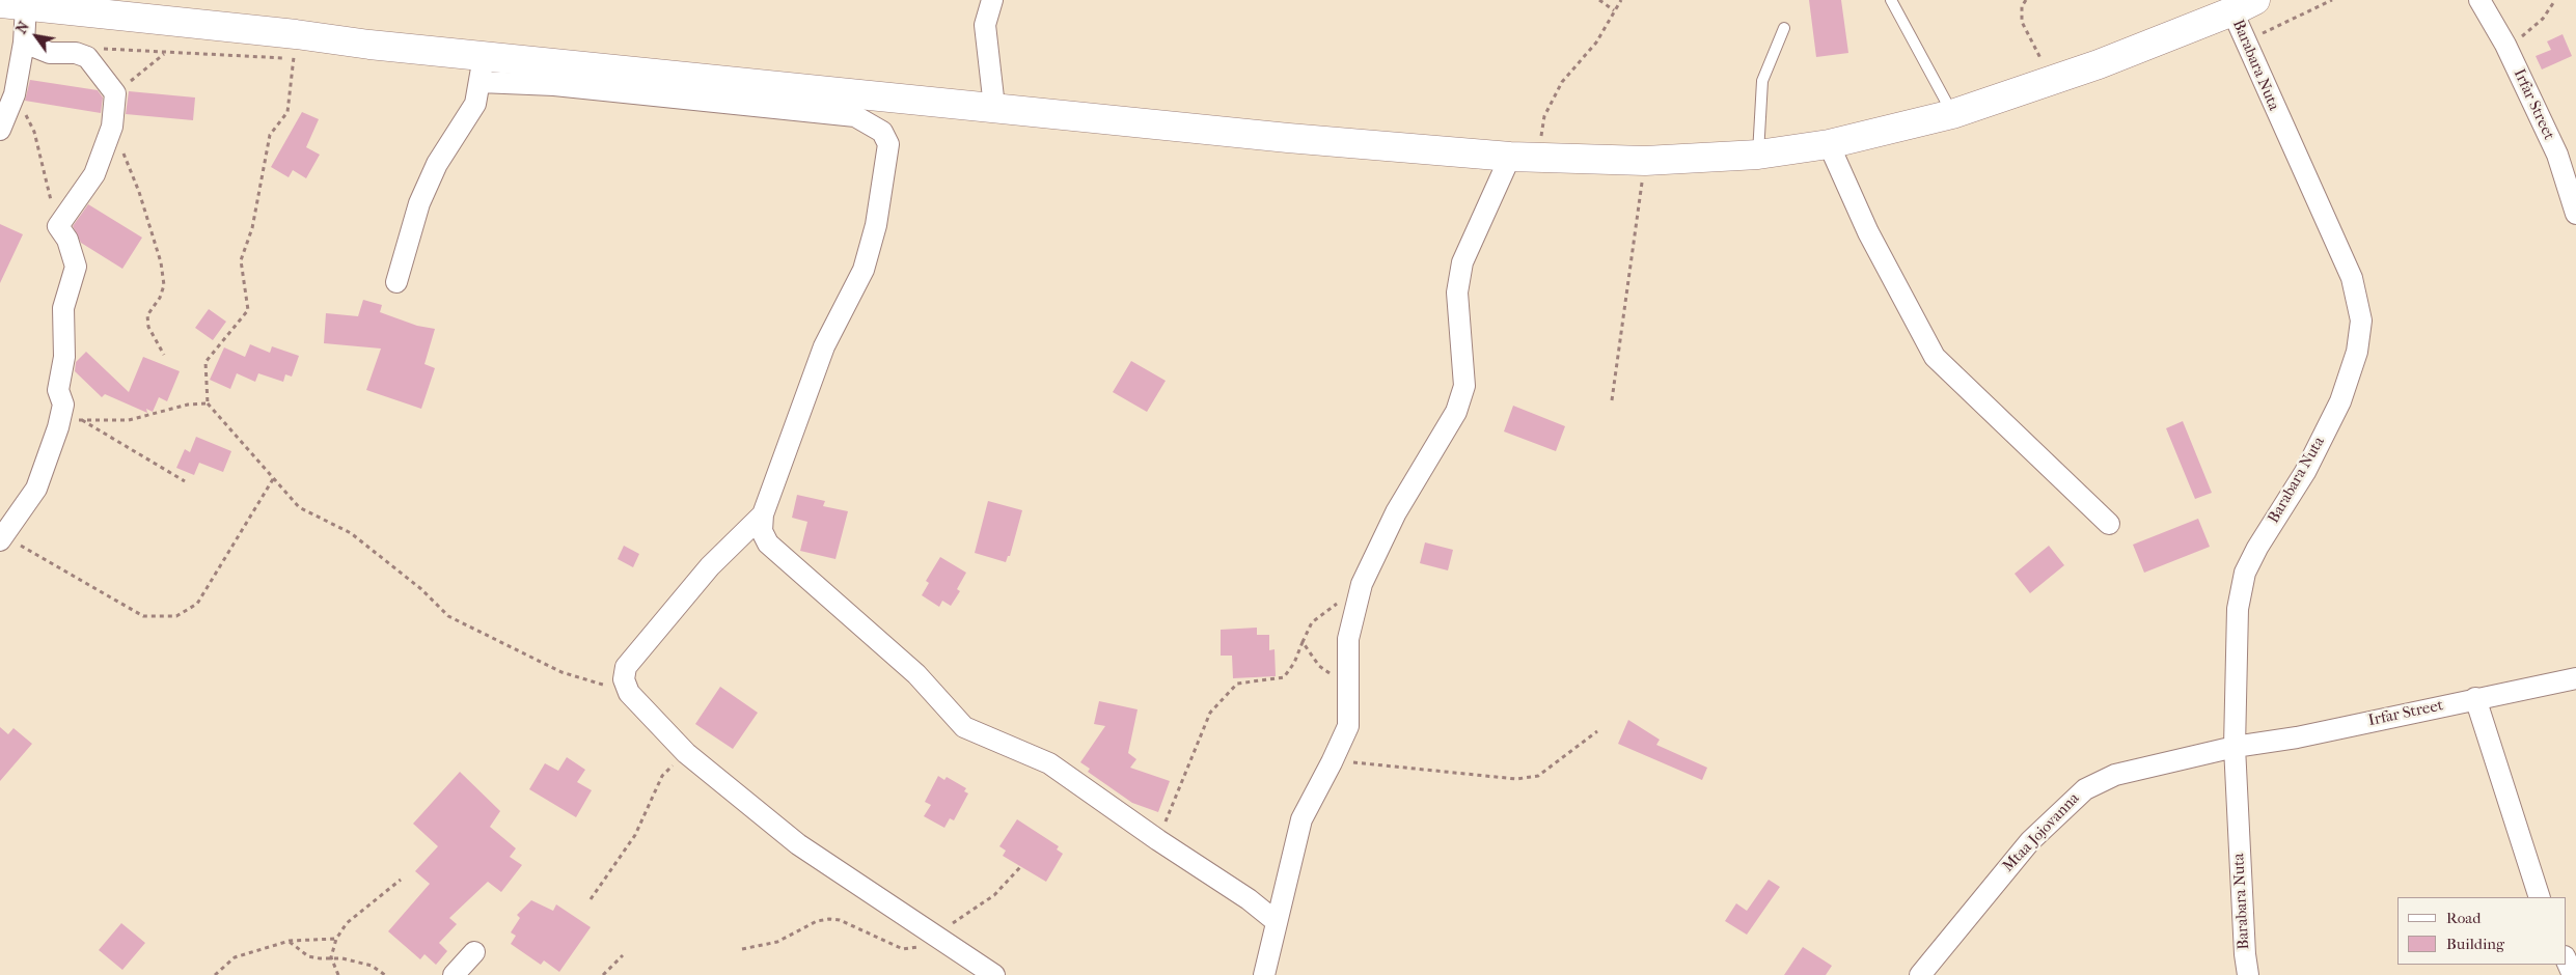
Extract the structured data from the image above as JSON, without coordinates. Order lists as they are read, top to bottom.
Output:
{
  "streets": {
    "street": ["Barabara Nuta", "Irfar Street", "Mtaa Jojovanna"]
  },
  "crossings": [
    ["Barabara Nuta", "Irfar Street"],
    ["Barabara Nuta", "Mtaa Jojovanna"],
    ["Irfar Street", "Mtaa Jojovanna"]
  ],
  "legend": ["Road", "Building"],
  "north": "top left"
}
